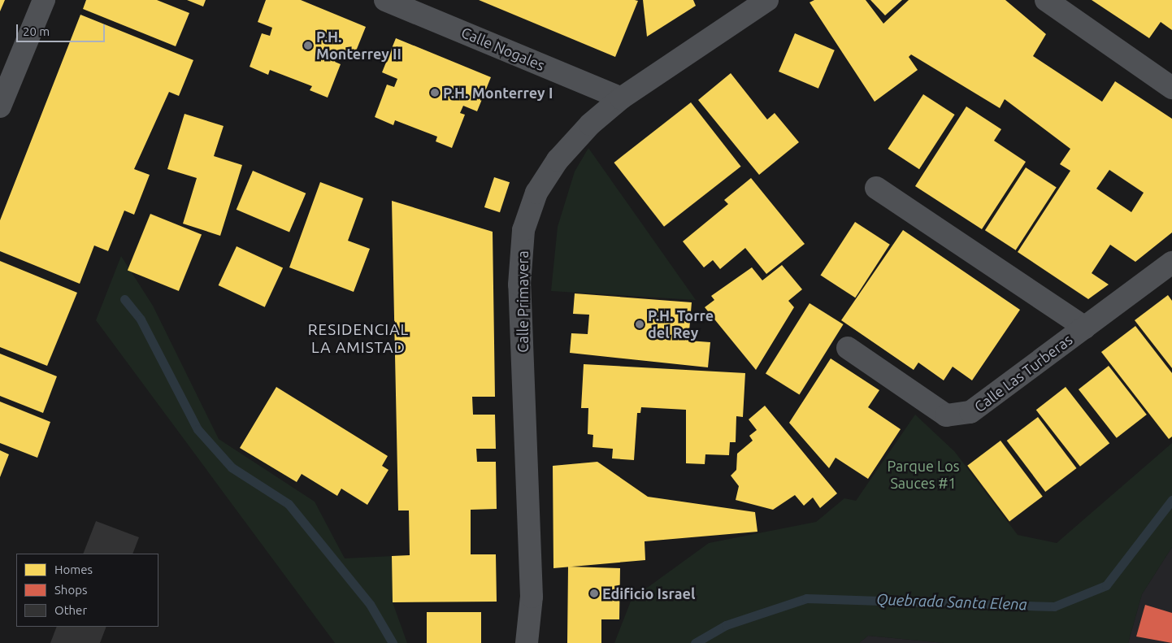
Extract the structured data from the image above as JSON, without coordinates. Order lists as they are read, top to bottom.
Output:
{
  "streets": {
    "street": ["Calle Nogales", "Calle Primavera", "Calle Las Turberas"]
  },
  "crossings": [
    ["Calle Nogales", "Calle Primavera"]
  ],
  "districts": ["RESIDENCIAL LA AMISTAD"],
  "water": ["Quebrada Santa Elena"],
  "parks": ["Parque Los Sauces #1"],
  "places": [
    "P.H. Monterrey II",
    "P.H. Monterrey I",
    "P.H. Torre del Rey",
    "Edificio Israel"
  ],
  "legend": ["Homes", "Shops", "Other"],
  "scale_bar": "20 m"
}
